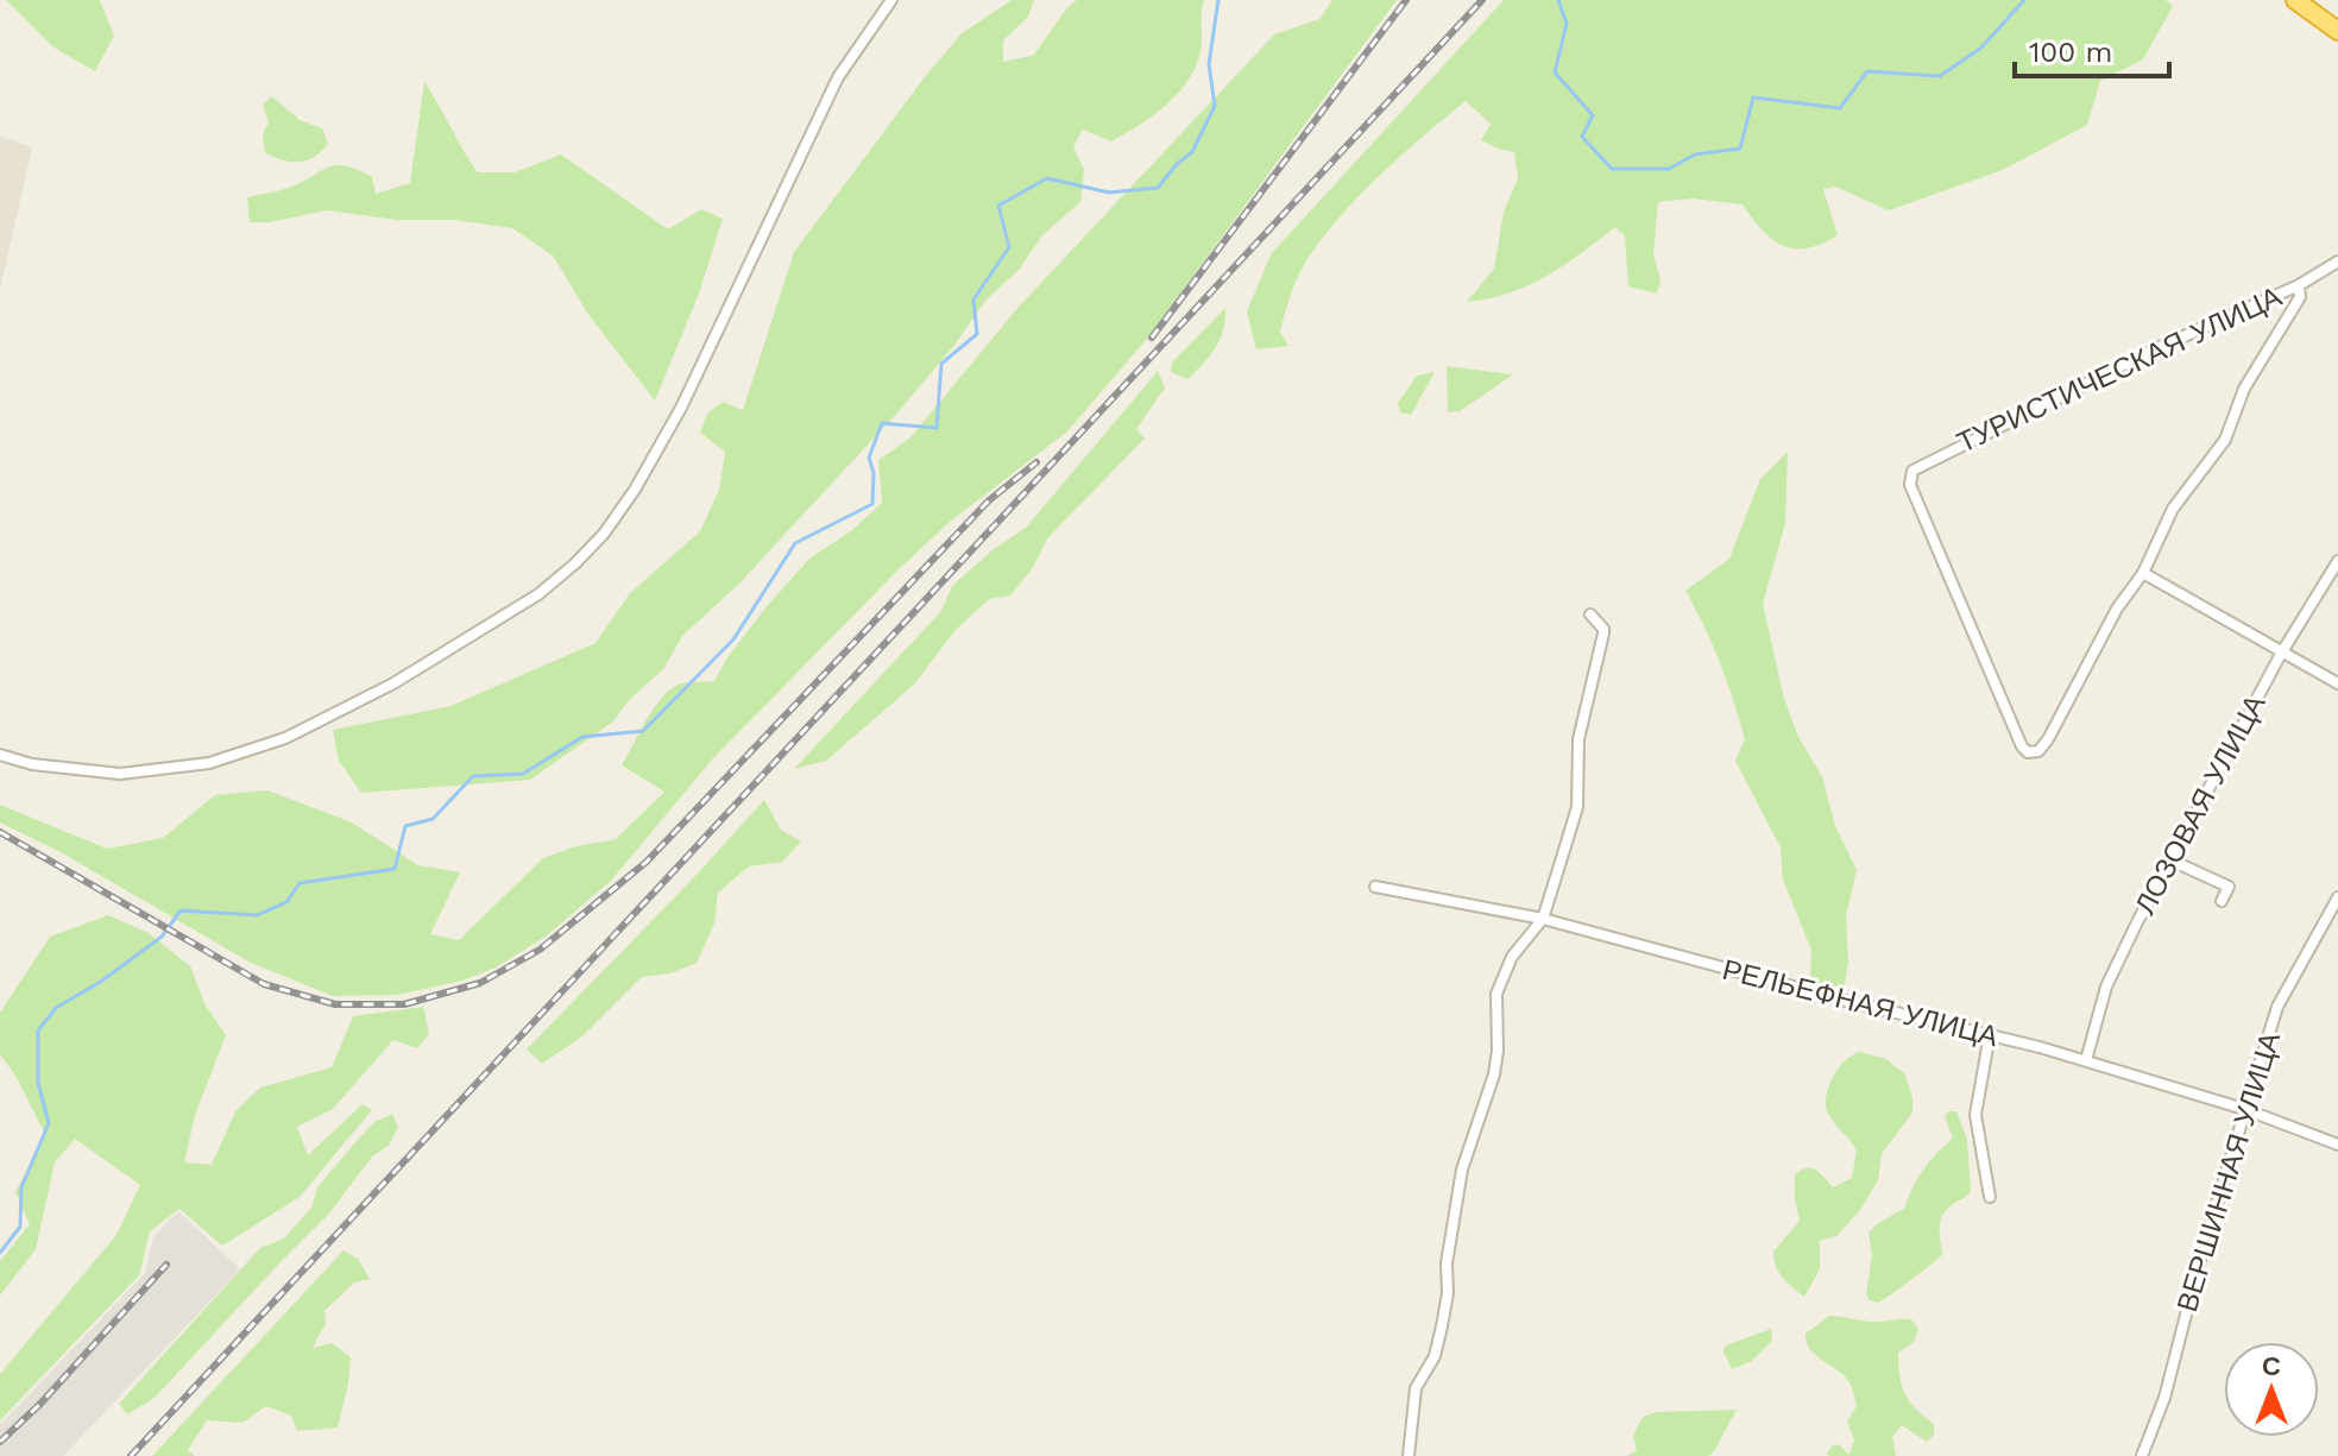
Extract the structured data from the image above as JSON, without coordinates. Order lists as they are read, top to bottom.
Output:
{
  "streets": {
    "street": [
      "ТУРИСТИЧЕСКАЯ УЛИЦА",
      "ЛОЗОВАЯ УЛИЦА",
      "РЕЛЬЕФНАЯ УЛИЦА",
      "ВЕРШИННАЯ УЛИЦА"
    ]
  },
  "crossings": [
    ["ЛОЗОВАЯ УЛИЦА", "РЕЛЬЕФНАЯ УЛИЦА"],
    ["РЕЛЬЕФНАЯ УЛИЦА", "ВЕРШИННАЯ УЛИЦА"]
  ],
  "scale_bar": "100 m",
  "north": "top"
}
